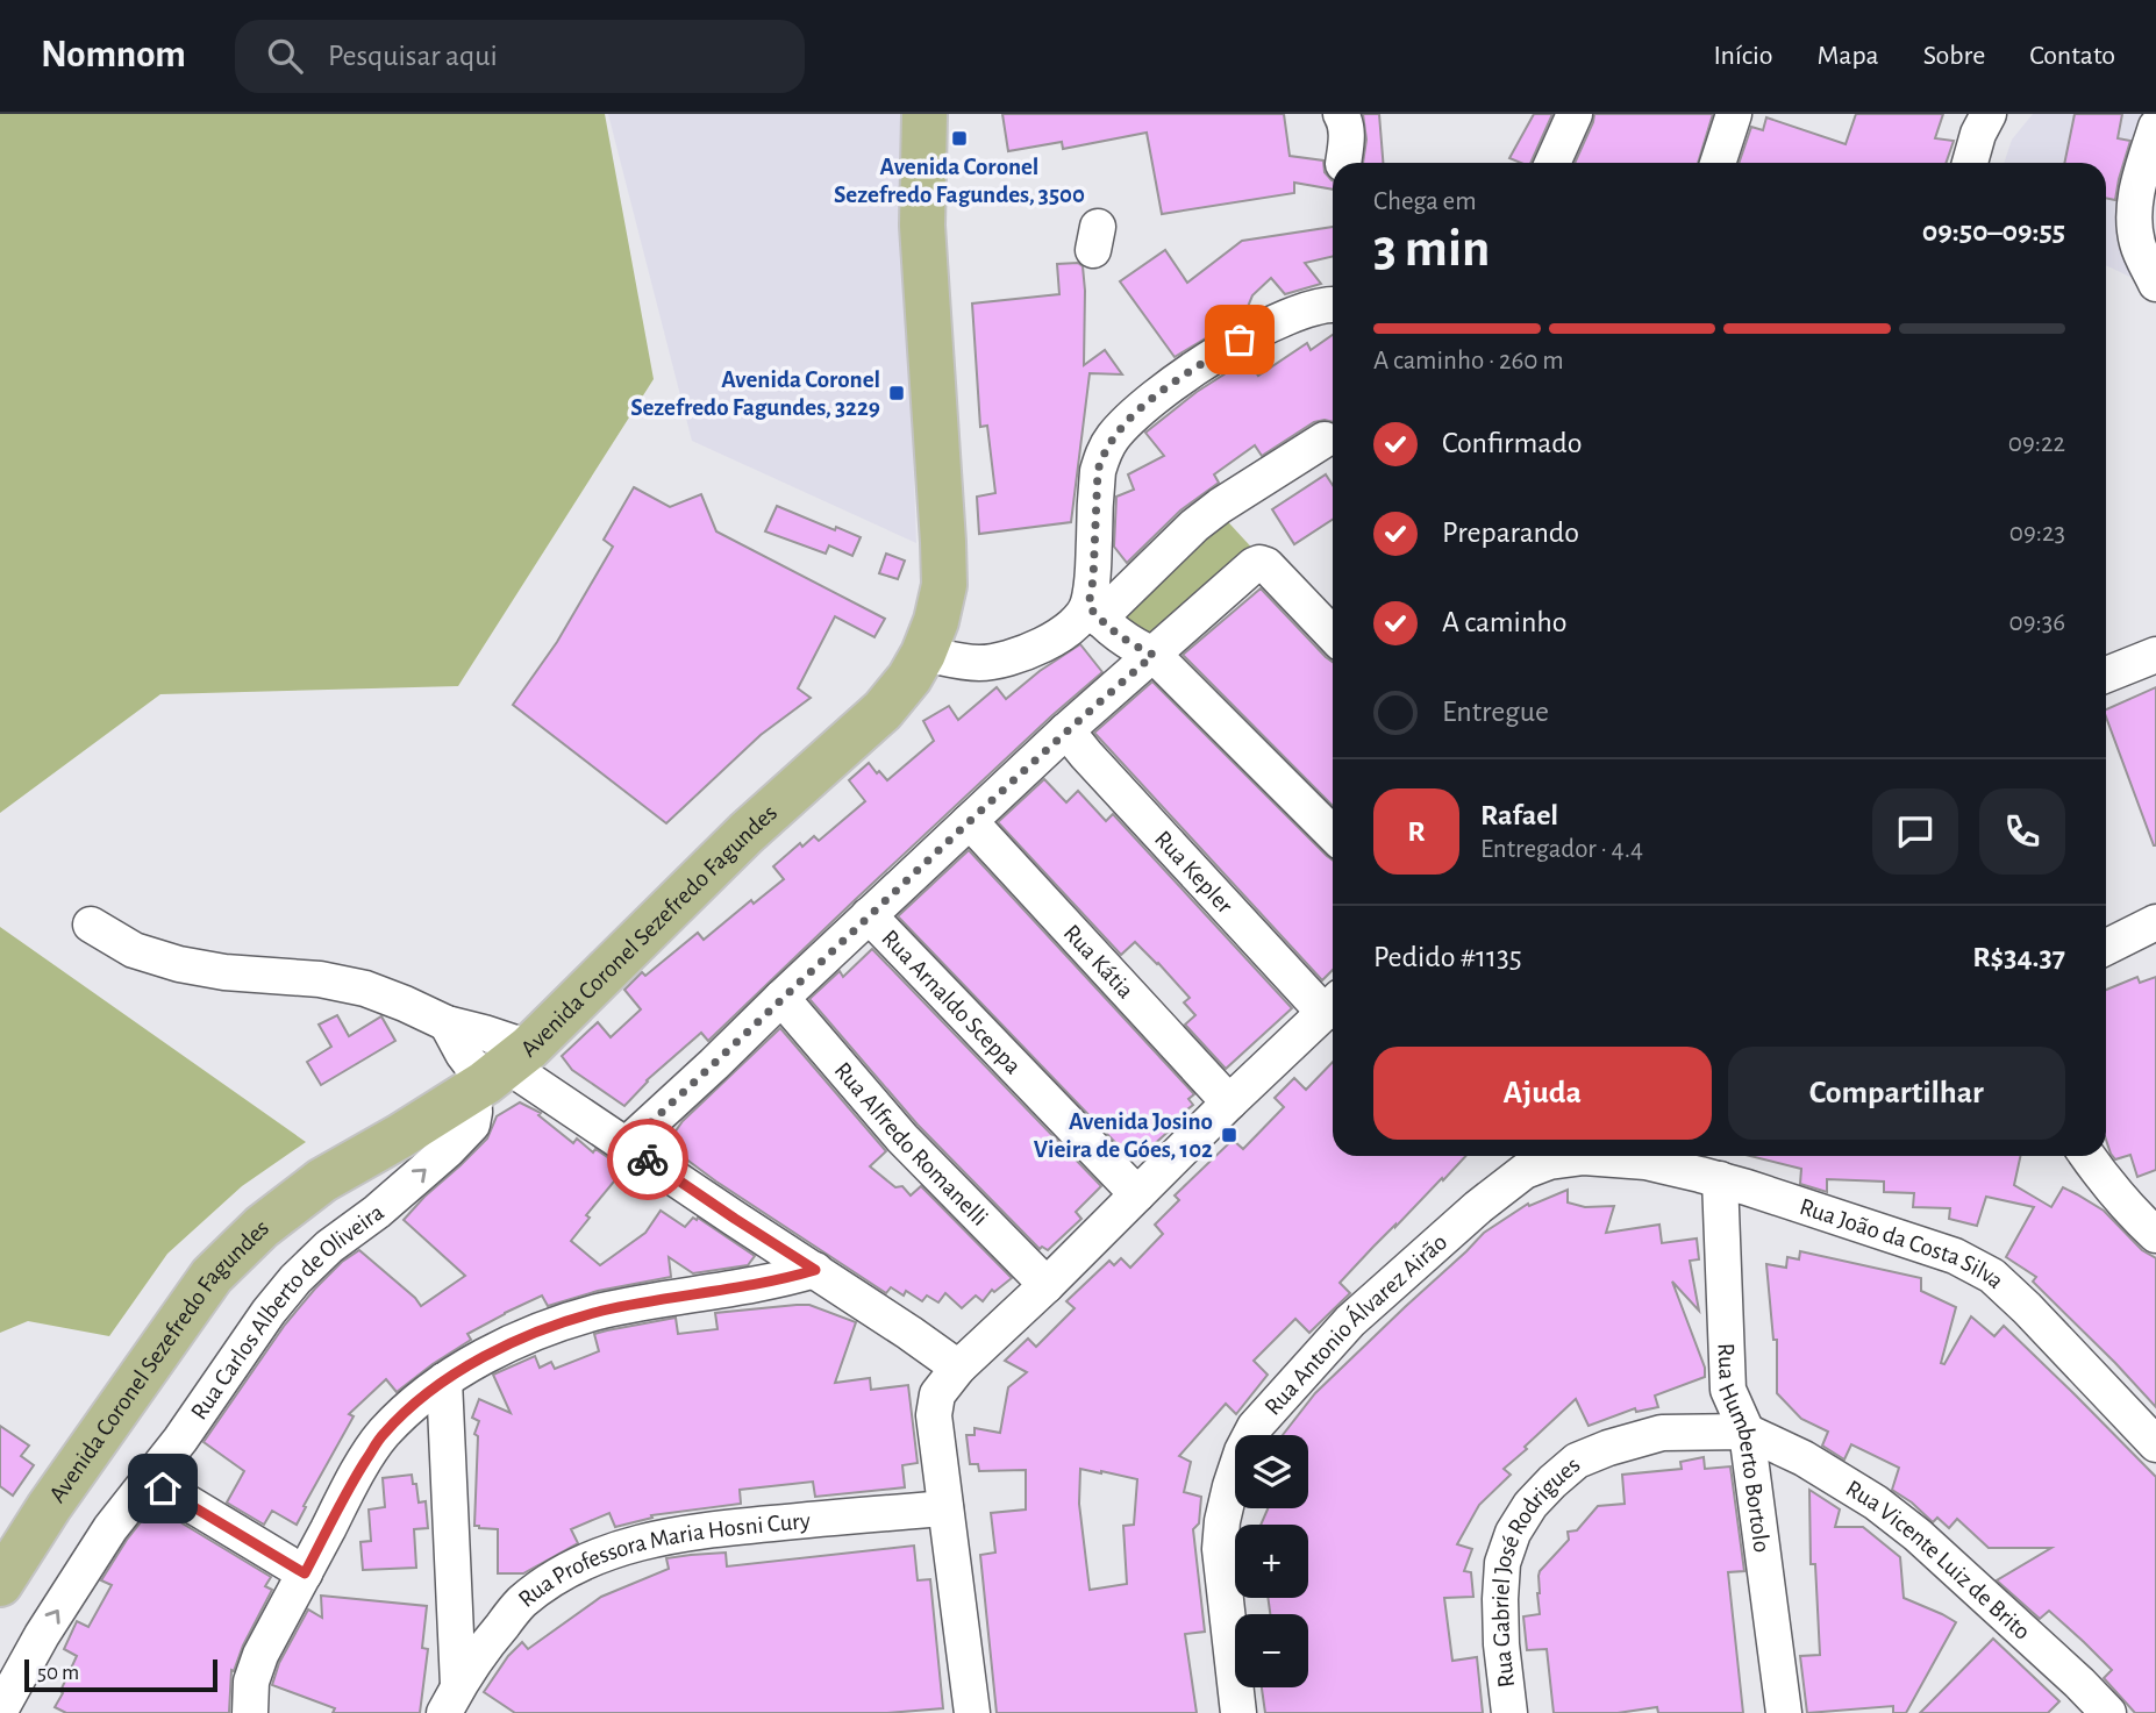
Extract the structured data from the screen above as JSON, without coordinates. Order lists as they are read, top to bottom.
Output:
{
  "streets": {
    "main road": ["Avenida Coronel Sezefredo Fagundes"],
    "street": [
      "Rua Kepler",
      "Rua Kátia",
      "Rua Arnaldo Sceppa",
      "Rua Alfredo Romanelli",
      "Rua João da Costa Silva",
      "Rua Carlos Alberto de Oliveira",
      "Rua Antonio Álvarez Airão",
      "Rua Humberto Bortolo",
      "Rua Vicente Luiz de Brito",
      "Rua Professora Maria Hosni Cury",
      "Rua Gabriel José Rodrigues"
    ]
  },
  "crossings": [
    ["Avenida Coronel Sezefredo Fagundes", "Rua Carlos Alberto de Oliveira"],
    ["Rua João da Costa Silva", "Rua Humberto Bortolo"],
    ["Rua Humberto Bortolo", "Rua Vicente Luiz de Brito"],
    ["Rua Humberto Bortolo", "Rua Gabriel José Rodrigues"],
    ["Rua Vicente Luiz de Brito", "Rua Gabriel José Rodrigues"]
  ],
  "places": {
    "transit": ["Avenida Coronel Sezefredo Fagundes, 3500", "Avenida Coronel Sezefredo Fagundes, 3229", "Avenida Josino Vieira de Góes, 102"]
  },
  "scale_bar": "50 m",
  "page": {
    "header": "Nomnom",
    "search": "Pesquisar aqui",
    "nav": [
      "Início",
      "Mapa",
      "Sobre",
      "Contato"
    ],
    "heading": ["3 min", "Chega em", "09:50–09:55"],
    "panel": [
      "Rafael",
      "Entregador · 4.4",
      "Pedido #1135",
      "R$34.37"
    ],
    "bar": "A caminho · 260 m",
    "list": [
      ["Confirmado", "09:22"],
      ["Preparando", "09:23"],
      ["A caminho", "09:36"],
      "Entregue"
    ],
    "round": "R",
    "buttons": ["Ajuda", "Compartilhar"],
    "map_buttons": ["+", "−"],
    "scale": "50 m"
  }
}
